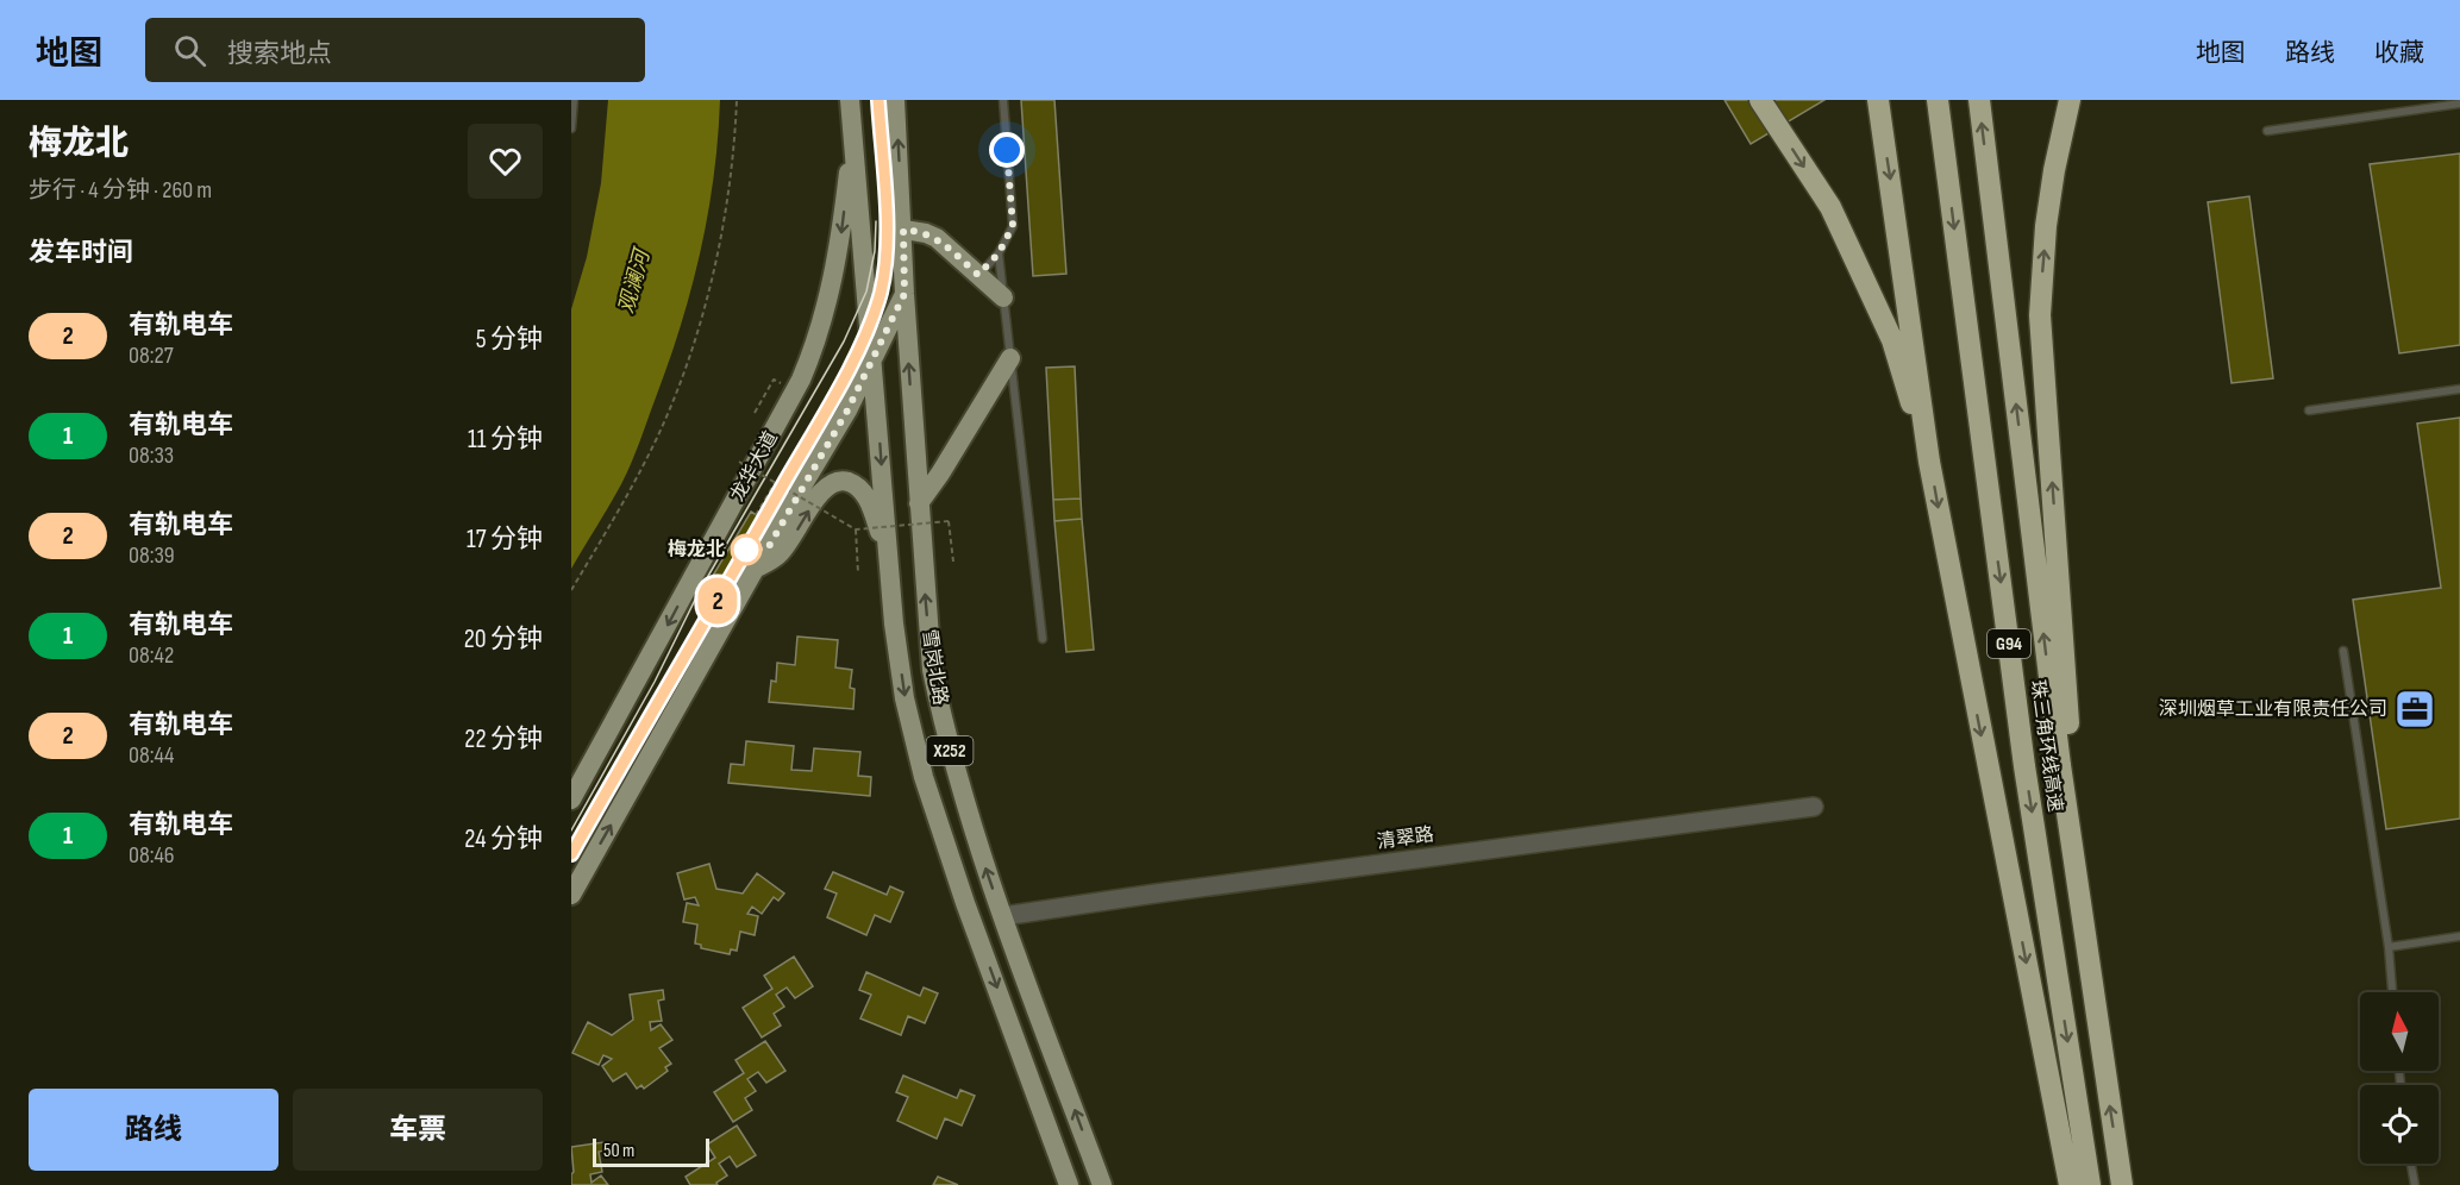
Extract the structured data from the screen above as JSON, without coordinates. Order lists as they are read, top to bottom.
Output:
{
  "streets": {
    "highway": ["G94", "珠三角环线高速"],
    "main road": ["龙华大道", "雪岗北路", "X252"],
    "street": ["清翠路"]
  },
  "crossings": [
    ["龙华大道", "雪岗北路"],
    ["雪岗北路", "X252"],
    ["雪岗北路", "清翠路"]
  ],
  "water": ["观澜河"],
  "places": {
    "other": ["梅龙北"],
    "office": ["深圳烟草工业有限责任公司"]
  },
  "lines": ["tram line 2"],
  "scale_bar": "50 m",
  "north": "top",
  "page": {
    "header": "地图",
    "search": "搜索地点",
    "nav": ["地图", "路线", "收藏"],
    "heading": [
      ["梅龙北", "步行 · 4 分钟 · 260 m"],
      "发车时间"
    ],
    "on_map": "2",
    "list": [
      {
        "mark": "2",
        "name": "有轨电车",
        "note": "08:27",
        "value": "5 分钟"
      },
      {
        "mark": "1",
        "name": "有轨电车",
        "note": "08:33",
        "value": "11 分钟"
      },
      {
        "mark": "2",
        "name": "有轨电车",
        "note": "08:39",
        "value": "17 分钟"
      },
      {
        "mark": "1",
        "name": "有轨电车",
        "note": "08:42",
        "value": "20 分钟"
      },
      {
        "mark": "2",
        "name": "有轨电车",
        "note": "08:44",
        "value": "22 分钟"
      },
      {
        "mark": "1",
        "name": "有轨电车",
        "note": "08:46",
        "value": "24 分钟"
      }
    ],
    "buttons": ["路线", "车票"],
    "scale": "50 m"
  }
}
